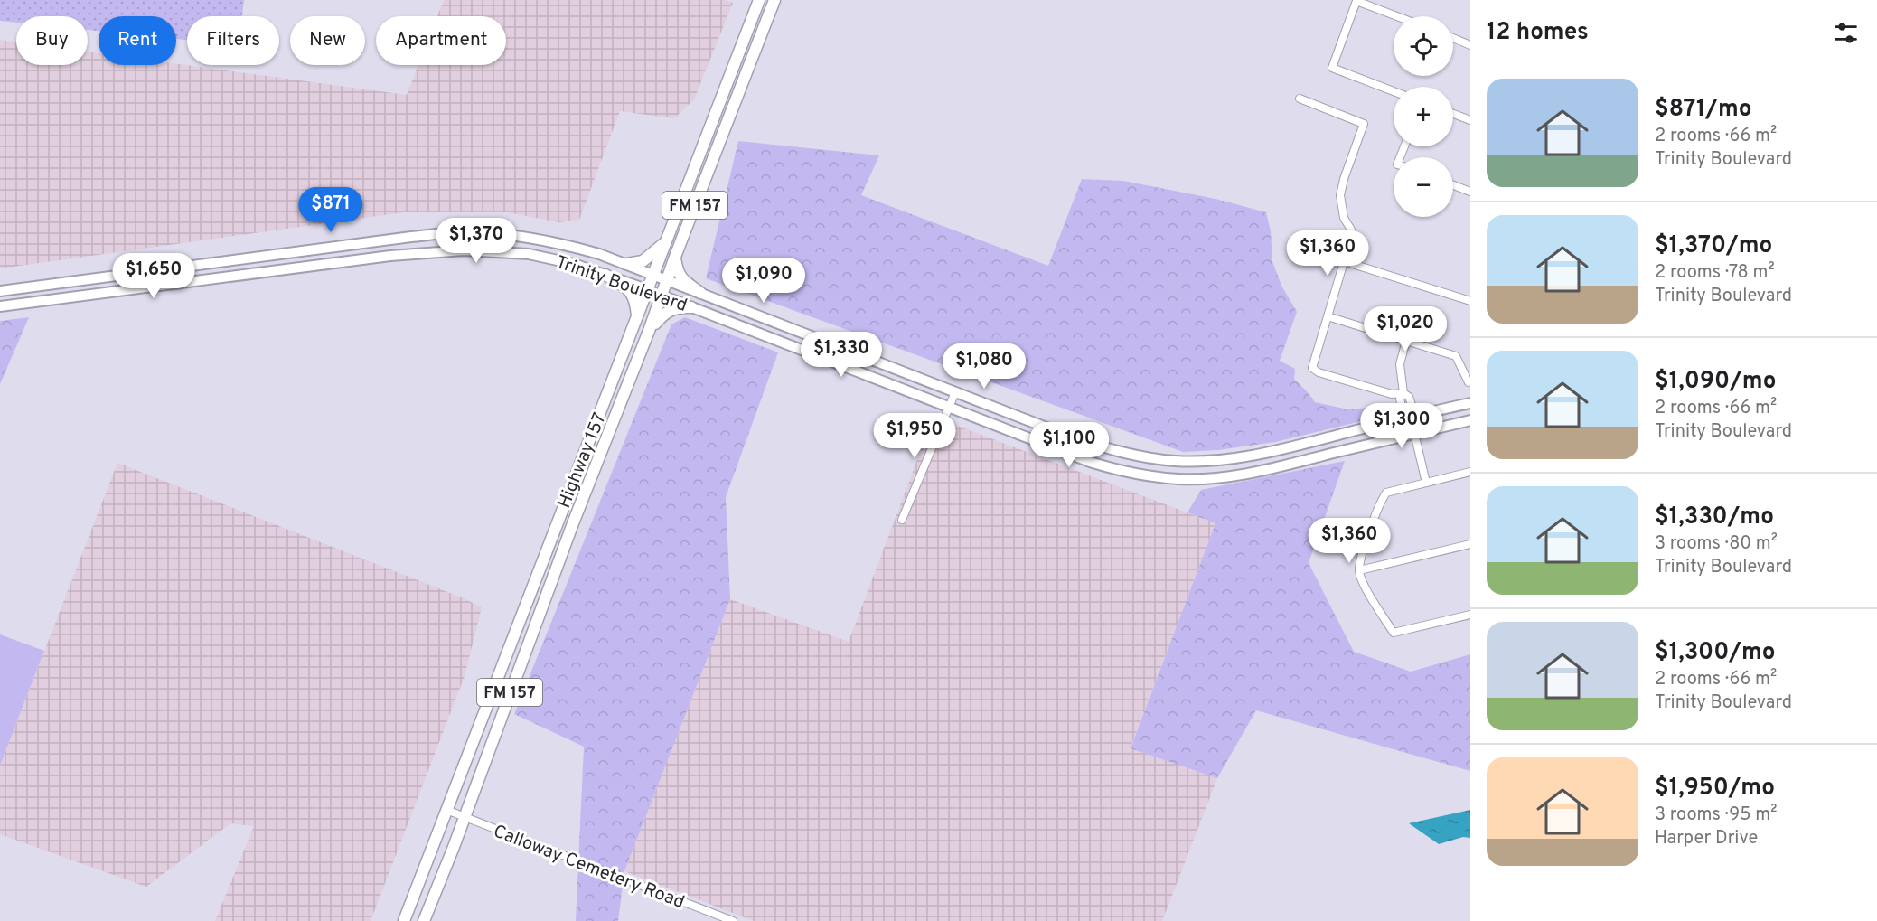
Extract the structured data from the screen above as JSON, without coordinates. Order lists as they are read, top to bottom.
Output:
{
  "streets": {
    "main road": ["FM 157", "Trinity Boulevard", "Highway 157"],
    "street": ["Calloway Cemetery Road"]
  },
  "crossings": [
    ["Trinity Boulevard", "Highway 157"],
    ["Highway 157", "Calloway Cemetery Road"]
  ],
  "page": {
    "heading": "12 homes",
    "map_buttons": ["+", "−"],
    "chip": [
      "Buy",
      "Rent",
      "Filters",
      "New",
      "Apartment"
    ],
    "list": [
      {
        "name": "$871/mo",
        "note": "2 rooms · 66 m² · Trinity Boulevard"
      },
      {
        "name": "$1,370/mo",
        "note": "2 rooms · 78 m² · Trinity Boulevard"
      },
      {
        "name": "$1,090/mo",
        "note": "2 rooms · 66 m² · Trinity Boulevard"
      },
      {
        "name": "$1,330/mo",
        "note": "3 rooms · 80 m² · Trinity Boulevard"
      },
      {
        "name": "$1,300/mo",
        "note": "2 rooms · 66 m² · Trinity Boulevard"
      },
      {
        "name": "$1,950/mo",
        "note": "3 rooms · 95 m² · Harper Drive"
      }
    ],
    "price": [
      "$871",
      "$1,370",
      "$1,360",
      "$1,650",
      "$1,090",
      "$1,020",
      "$1,330",
      "$1,080",
      "$1,300",
      "$1,950",
      "$1,100",
      "$1,360"
    ]
  }
}
